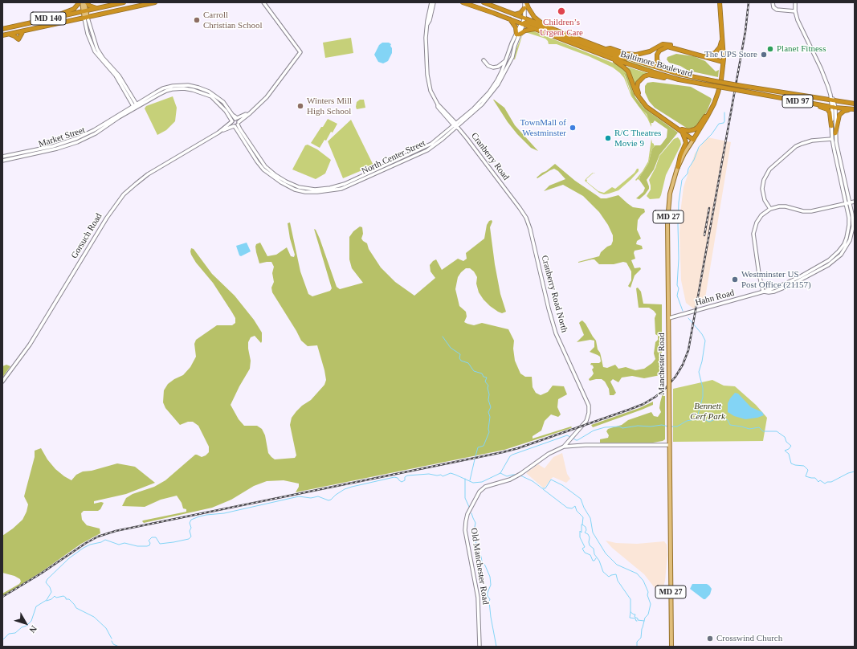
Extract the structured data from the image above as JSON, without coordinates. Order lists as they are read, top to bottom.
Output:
{
  "streets": {
    "highway": [
      "MD 140",
      "Baltimore Boulevard",
      "MD 97",
      "MD 27",
      "Manchester Road"
    ],
    "street": [
      "Market Street",
      "Cranberry Road",
      "North Center Street",
      "Gorsuch Road",
      "Cranberry Road North",
      "Hahn Road",
      "Old Manchester Road"
    ]
  },
  "crossings": [
    ["Baltimore Boulevard", "North Center Street"],
    ["Market Street", "North Center Street"],
    ["Cranberry Road", "North Center Street"],
    ["Cranberry Road", "Cranberry Road North"],
    ["North Center Street", "Gorsuch Road"],
    ["MD 27", "Manchester Road"],
    ["Cranberry Road North", "Old Manchester Road"],
    ["Hahn Road", "Manchester Road"],
    ["Manchester Road", "Old Manchester Road"]
  ],
  "parks": ["Bennett Cerf Park"],
  "places": [
    "Children’s Urgent Care",
    "Carroll Christian School",
    "Planet Fitness",
    "The UPS Store",
    "Winters Mill High School",
    "TownMall of Westminster",
    "R/C Theatres Movie 9",
    "Westminster US Post Office (21157)",
    "Crosswind Church"
  ],
  "north": "bottom right"
}
